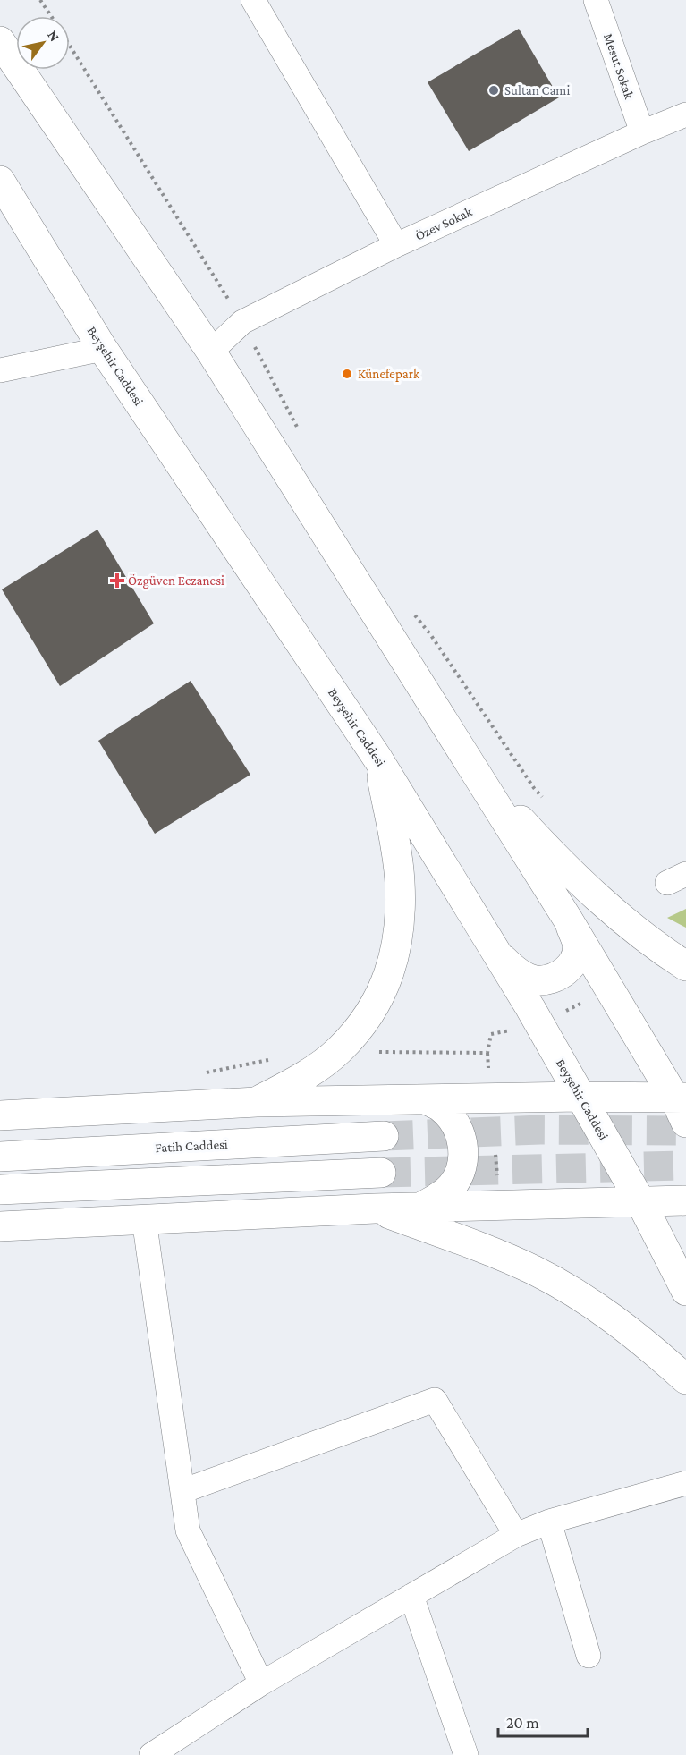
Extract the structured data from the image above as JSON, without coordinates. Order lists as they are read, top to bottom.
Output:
{
  "streets": {
    "main road": ["Beyşehir Caddesi", "Fatih Caddesi"],
    "street": ["Mesut Sokak", "Özev Sokak"]
  },
  "crossings": [
    ["Mesut Sokak", "Özev Sokak"]
  ],
  "places": {
    "other": ["Sultan Cami", "Künefepark"],
    "health": ["Özgüven Eczanesi"]
  },
  "scale_bar": "20 m",
  "north": "top right"
}
